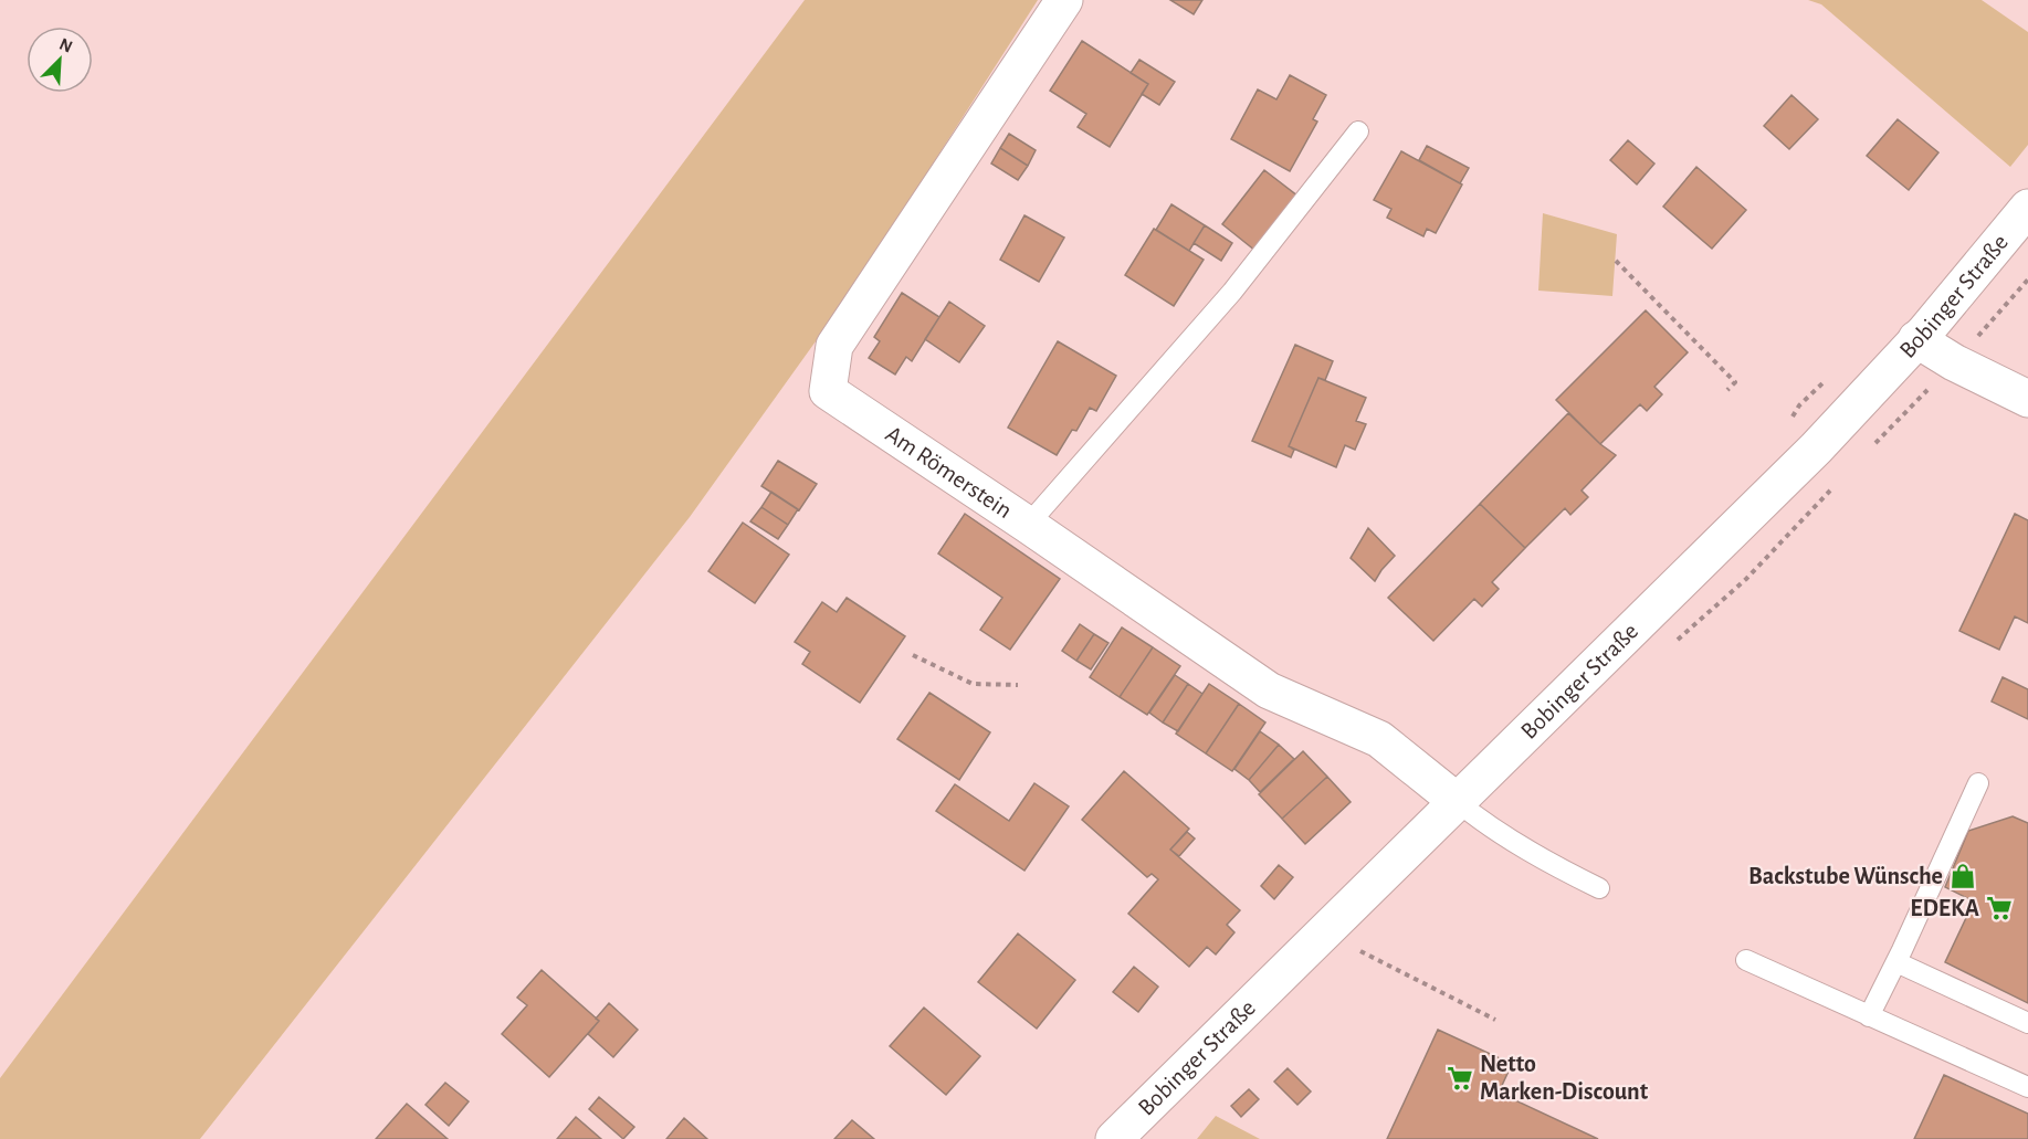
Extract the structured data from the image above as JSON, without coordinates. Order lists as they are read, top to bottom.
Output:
{
  "streets": {
    "street": ["Bobinger Straße", "Am Römerstein"]
  },
  "crossings": [
    ["Bobinger Straße", "Am Römerstein"]
  ],
  "places": {
    "shop": ["Backstube Wünsche"],
    "supermarket": ["EDEKA", "Netto Marken-Discount"]
  },
  "north": "top right"
}
